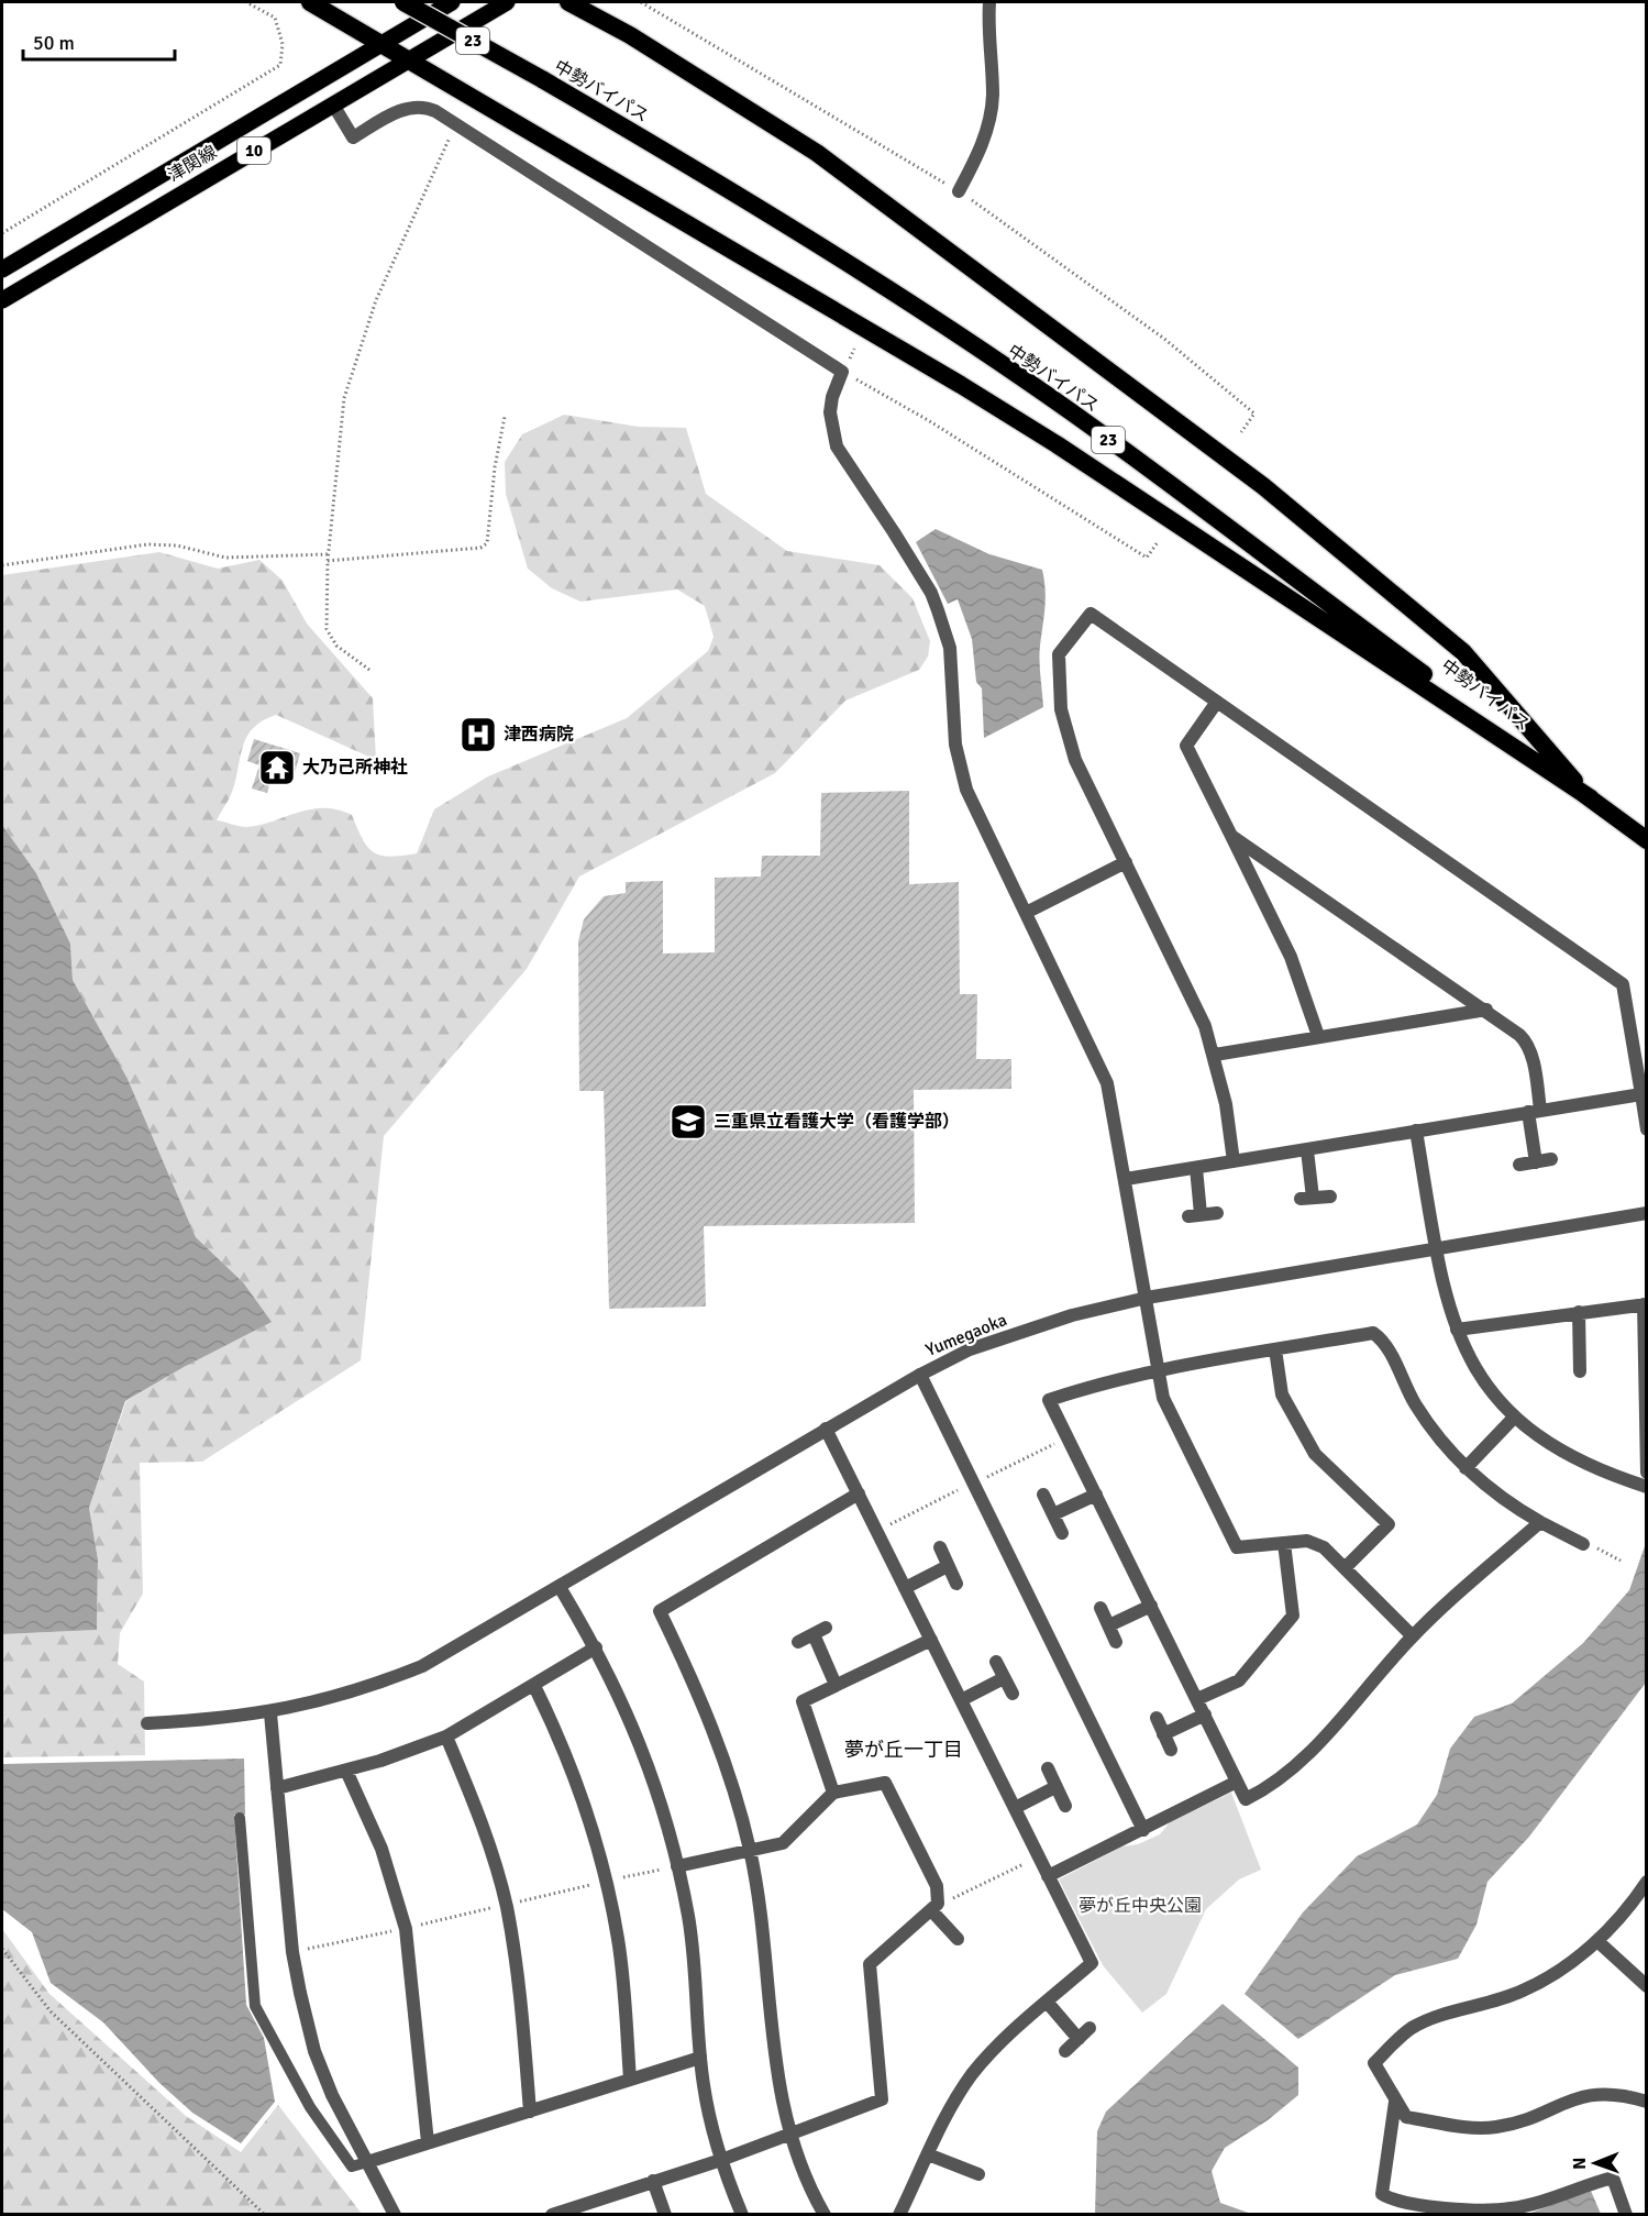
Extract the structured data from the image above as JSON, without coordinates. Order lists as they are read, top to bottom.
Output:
{
  "streets": {
    "highway": ["23", "中勢バイパス"],
    "main road": ["10", "津関線"],
    "street": ["Yumegaoka"]
  },
  "districts": ["夢が丘一丁目"],
  "parks": ["夢が丘中央公園"],
  "places": {
    "hospital": ["津西病院"],
    "temple": ["大乃己所神社"],
    "school or university": ["三重県立看護大学（看護学部）"]
  },
  "scale_bar": "50 m",
  "north": "left"
}
